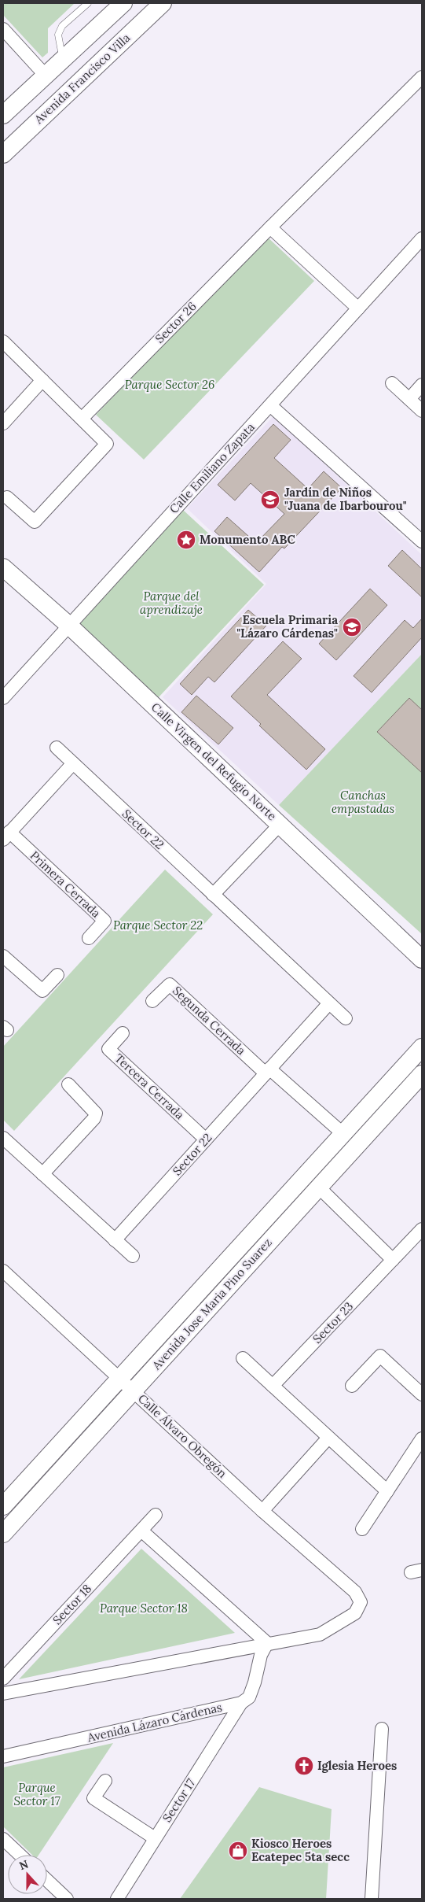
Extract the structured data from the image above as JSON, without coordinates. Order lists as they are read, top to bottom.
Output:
{
  "streets": {
    "street": [
      "Avenida Francisco Villa",
      "Sector 26",
      "Calle Emiliano Zapata",
      "Calle Virgen del Refugio Norte",
      "Sector 22",
      "Primera Cerrada",
      "Segunda Cerrada",
      "Tercera Cerrada",
      "Avenida Jose Maria Pino Suarez",
      "Sector 23",
      "Calle Álvaro Obregón",
      "Sector 18",
      "Avenida Lázaro Cárdenas",
      "Sector 17"
    ]
  },
  "crossings": [
    ["Calle Emiliano Zapata", "Calle Virgen del Refugio Norte"],
    ["Sector 22", "Segunda Cerrada"],
    ["Sector 22", "Tercera Cerrada"],
    ["Avenida Jose Maria Pino Suarez", "Calle Álvaro Obregón"],
    ["Avenida Lázaro Cárdenas", "Sector 17"]
  ],
  "parks": [
    "Parque Sector 26",
    "Parque del aprendizaje",
    "Canchas empastadas",
    "Parque Sector 22",
    "Parque Sector 18",
    "Parque Sector 17"
  ],
  "places": {
    "school or university": ["Jardín de Niños \"Juana de Ibarbourou\"", "Escuela Primaria \"Lázaro Cárdenas\""],
    "place": ["Monumento ABC"],
    "church": ["Iglesia Heroes"],
    "shop": ["Kiosco Heroes Ecatepec 5ta secc"]
  },
  "north": "top"
}
